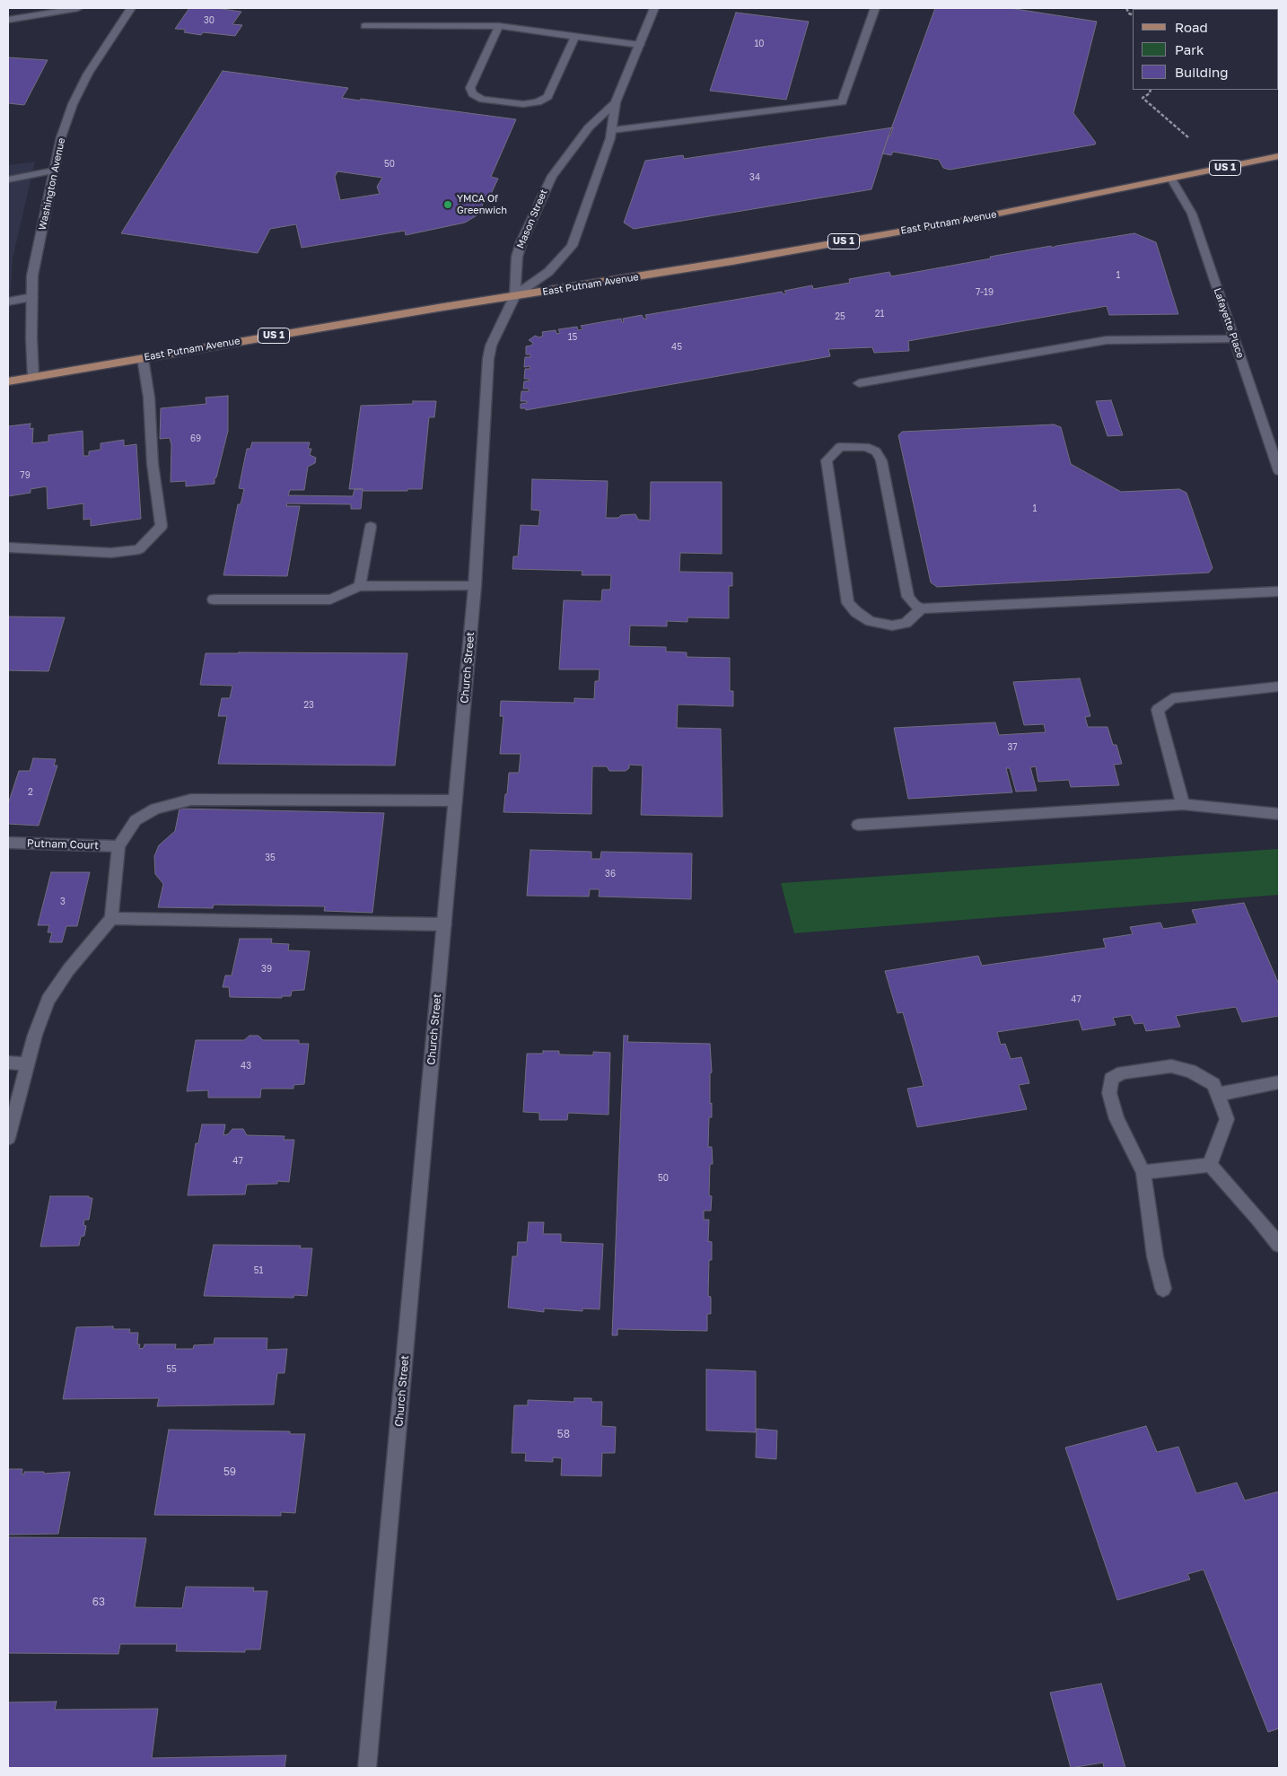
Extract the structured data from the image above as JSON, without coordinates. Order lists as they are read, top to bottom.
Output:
{
  "streets": {
    "main road": ["US 1", "East Putnam Avenue"],
    "street": [
      "Washington Avenue",
      "Mason Street",
      "Lafayette Place",
      "Church Street",
      "Putnam Court"
    ]
  },
  "crossings": [
    ["US 1", "East Putnam Avenue"],
    ["US 1", "Lafayette Place"],
    ["Washington Avenue", "East Putnam Avenue"],
    ["Mason Street", "East Putnam Avenue"],
    ["Mason Street", "Church Street"],
    ["East Putnam Avenue", "Lafayette Place"],
    ["East Putnam Avenue", "Church Street"]
  ],
  "places": ["YMCA Of Greenwich"],
  "house_numbers": [
    "30",
    "10",
    "50",
    "34",
    "1",
    "7-19",
    "21",
    "25",
    "15",
    "45",
    "69",
    "79",
    "1",
    "23",
    "37",
    "2",
    "35",
    "36",
    "3",
    "39",
    "47",
    "43",
    "47",
    "50",
    "51",
    "55",
    "58",
    "59",
    "63"
  ],
  "legend": ["Road", "Park", "Building"]
}
